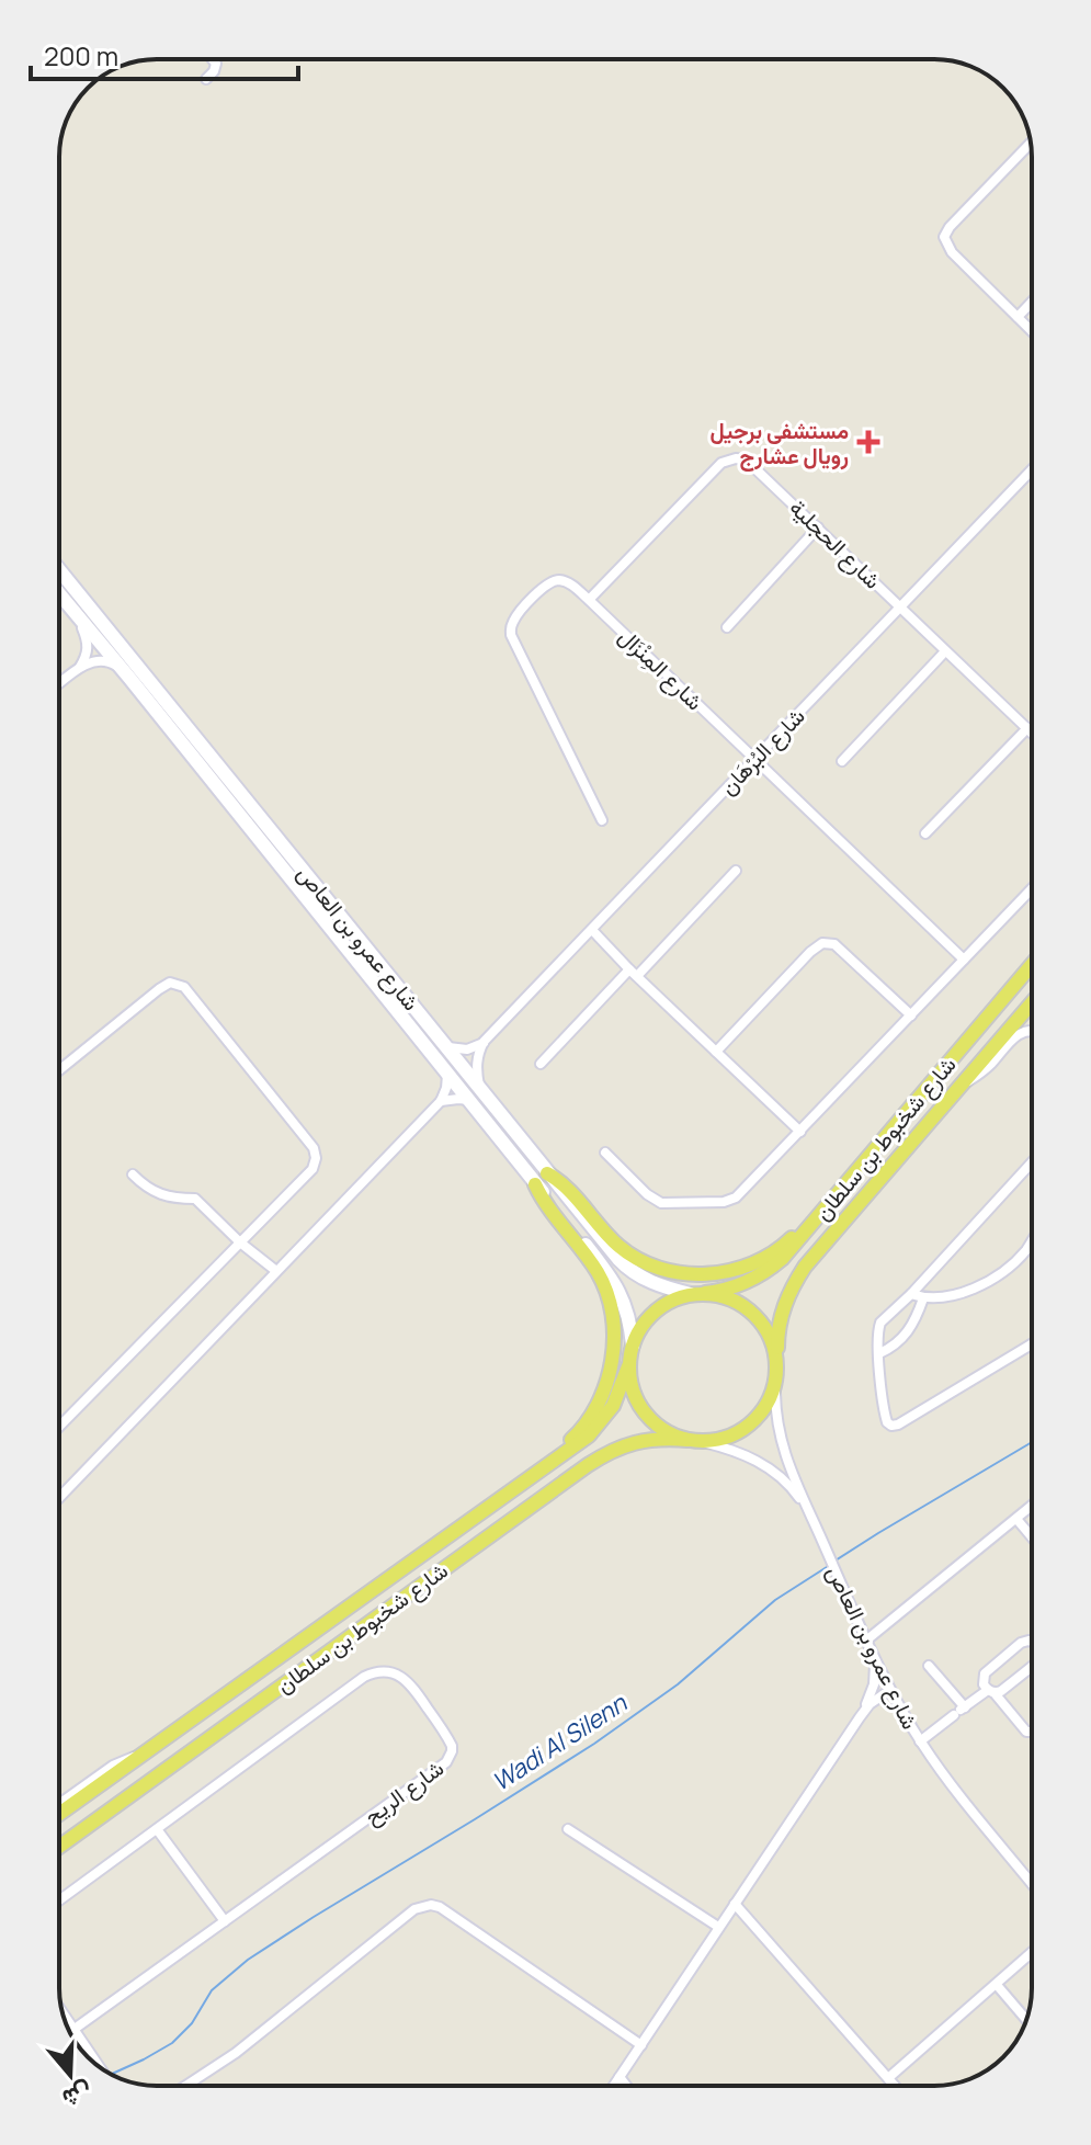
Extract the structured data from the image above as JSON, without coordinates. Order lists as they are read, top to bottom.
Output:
{
  "streets": {
    "main road": ["شارع عمرو بن العاص", "شارع شخبوط بن سلطان"],
    "street": [
      "شارع الحجلية",
      "شارع المِنْزَال",
      "شارع البُرْهَان",
      "شارع الريح"
    ]
  },
  "crossings": [
    ["شارع الحجلية", "شارع المِنْزَال"],
    ["شارع الحجلية", "شارع البُرْهَان"],
    ["شارع المِنْزَال", "شارع البُرْهَان"],
    ["شارع عمرو بن العاص", "شارع شخبوط بن سلطان"]
  ],
  "water": ["Wadi Al Silenn"],
  "places": {
    "health": ["مستشفى برجيل رويال عشارج"]
  },
  "scale_bar": "200 m",
  "north": "bottom"
}
